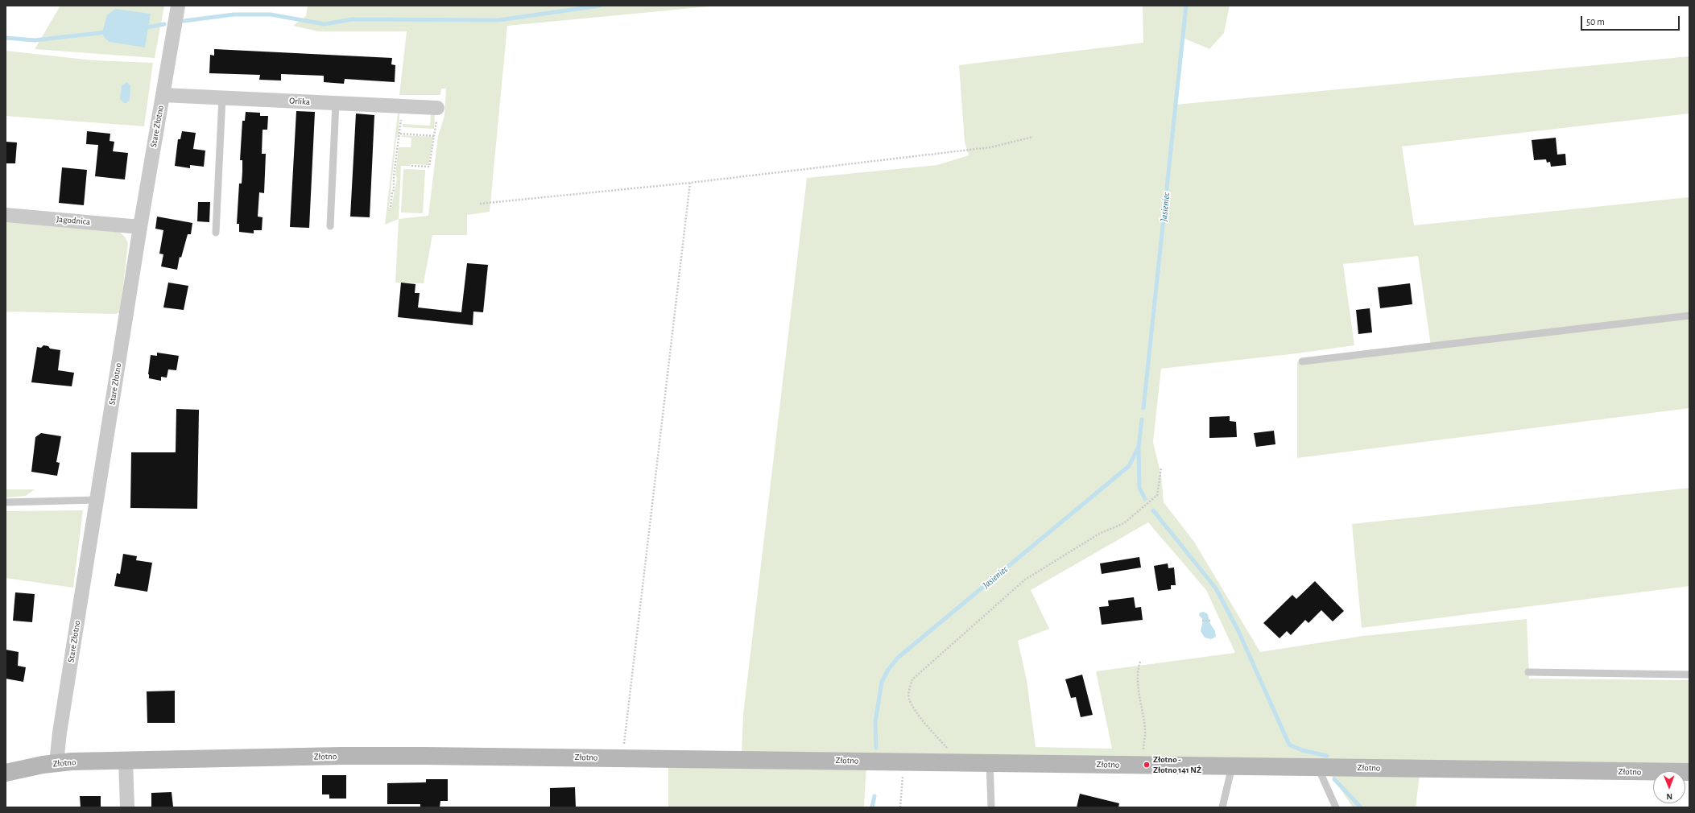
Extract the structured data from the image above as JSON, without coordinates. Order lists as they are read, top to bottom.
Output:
{
  "streets": {
    "street": [
      "Orlika",
      "Stare Złotno",
      "Jagodnica",
      "Złotno"
    ]
  },
  "crossings": [
    ["Orlika", "Stare Złotno"],
    ["Stare Złotno", "Jagodnica"],
    ["Stare Złotno", "Złotno"]
  ],
  "water": ["Jasieniec"],
  "places": ["Złotno - Złotno 141 NŻ"],
  "scale_bar": "50 m",
  "north": "bottom"
}
